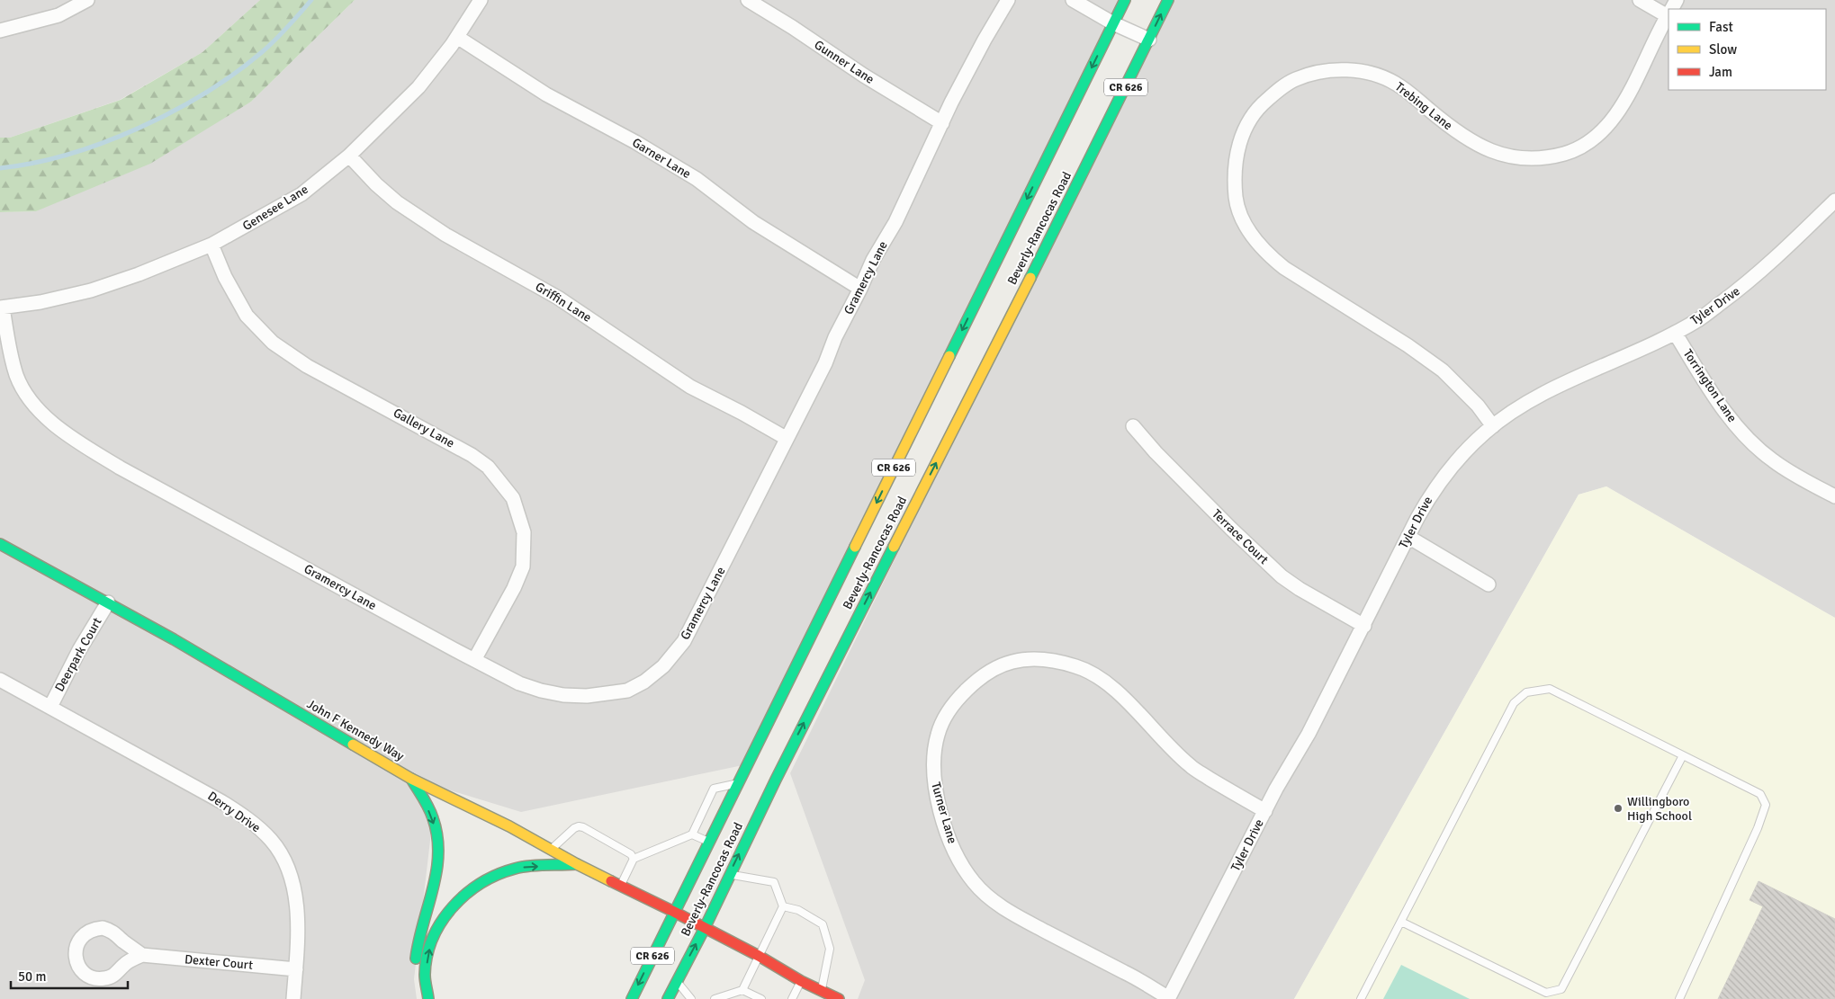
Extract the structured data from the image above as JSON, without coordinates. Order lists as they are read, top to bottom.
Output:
{
  "streets": {
    "main road": ["CR 626", "Beverly-Rancocas Road", "John F Kennedy Way"],
    "street": [
      "Gunner Lane",
      "Trebing Lane",
      "Garner Lane",
      "Genesee Lane",
      "Gramercy Lane",
      "Griffin Lane",
      "Tyler Drive",
      "Torrington Lane",
      "Gallery Lane",
      "Terrace Court",
      "Deerpark Court",
      "Derry Drive",
      "Turner Lane",
      "Dexter Court"
    ]
  },
  "crossings": [
    ["Gunner Lane", "Gramercy Lane"],
    ["Trebing Lane", "Tyler Drive"],
    ["Garner Lane", "Genesee Lane"],
    ["Garner Lane", "Gramercy Lane"],
    ["Genesee Lane", "Gramercy Lane"],
    ["Genesee Lane", "Griffin Lane"],
    ["Genesee Lane", "Gallery Lane"],
    ["Beverly-Rancocas Road", "John F Kennedy Way"],
    ["Gramercy Lane", "Griffin Lane"],
    ["Gramercy Lane", "Gallery Lane"],
    ["Tyler Drive", "Torrington Lane"],
    ["Tyler Drive", "Terrace Court"],
    ["Tyler Drive", "Turner Lane"],
    ["Deerpark Court", "John F Kennedy Way"],
    ["Deerpark Court", "Derry Drive"],
    ["Derry Drive", "Dexter Court"]
  ],
  "places": ["Willingboro High School"],
  "legend": ["Fast", "Slow", "Jam"],
  "scale_bar": "50 m"
}
